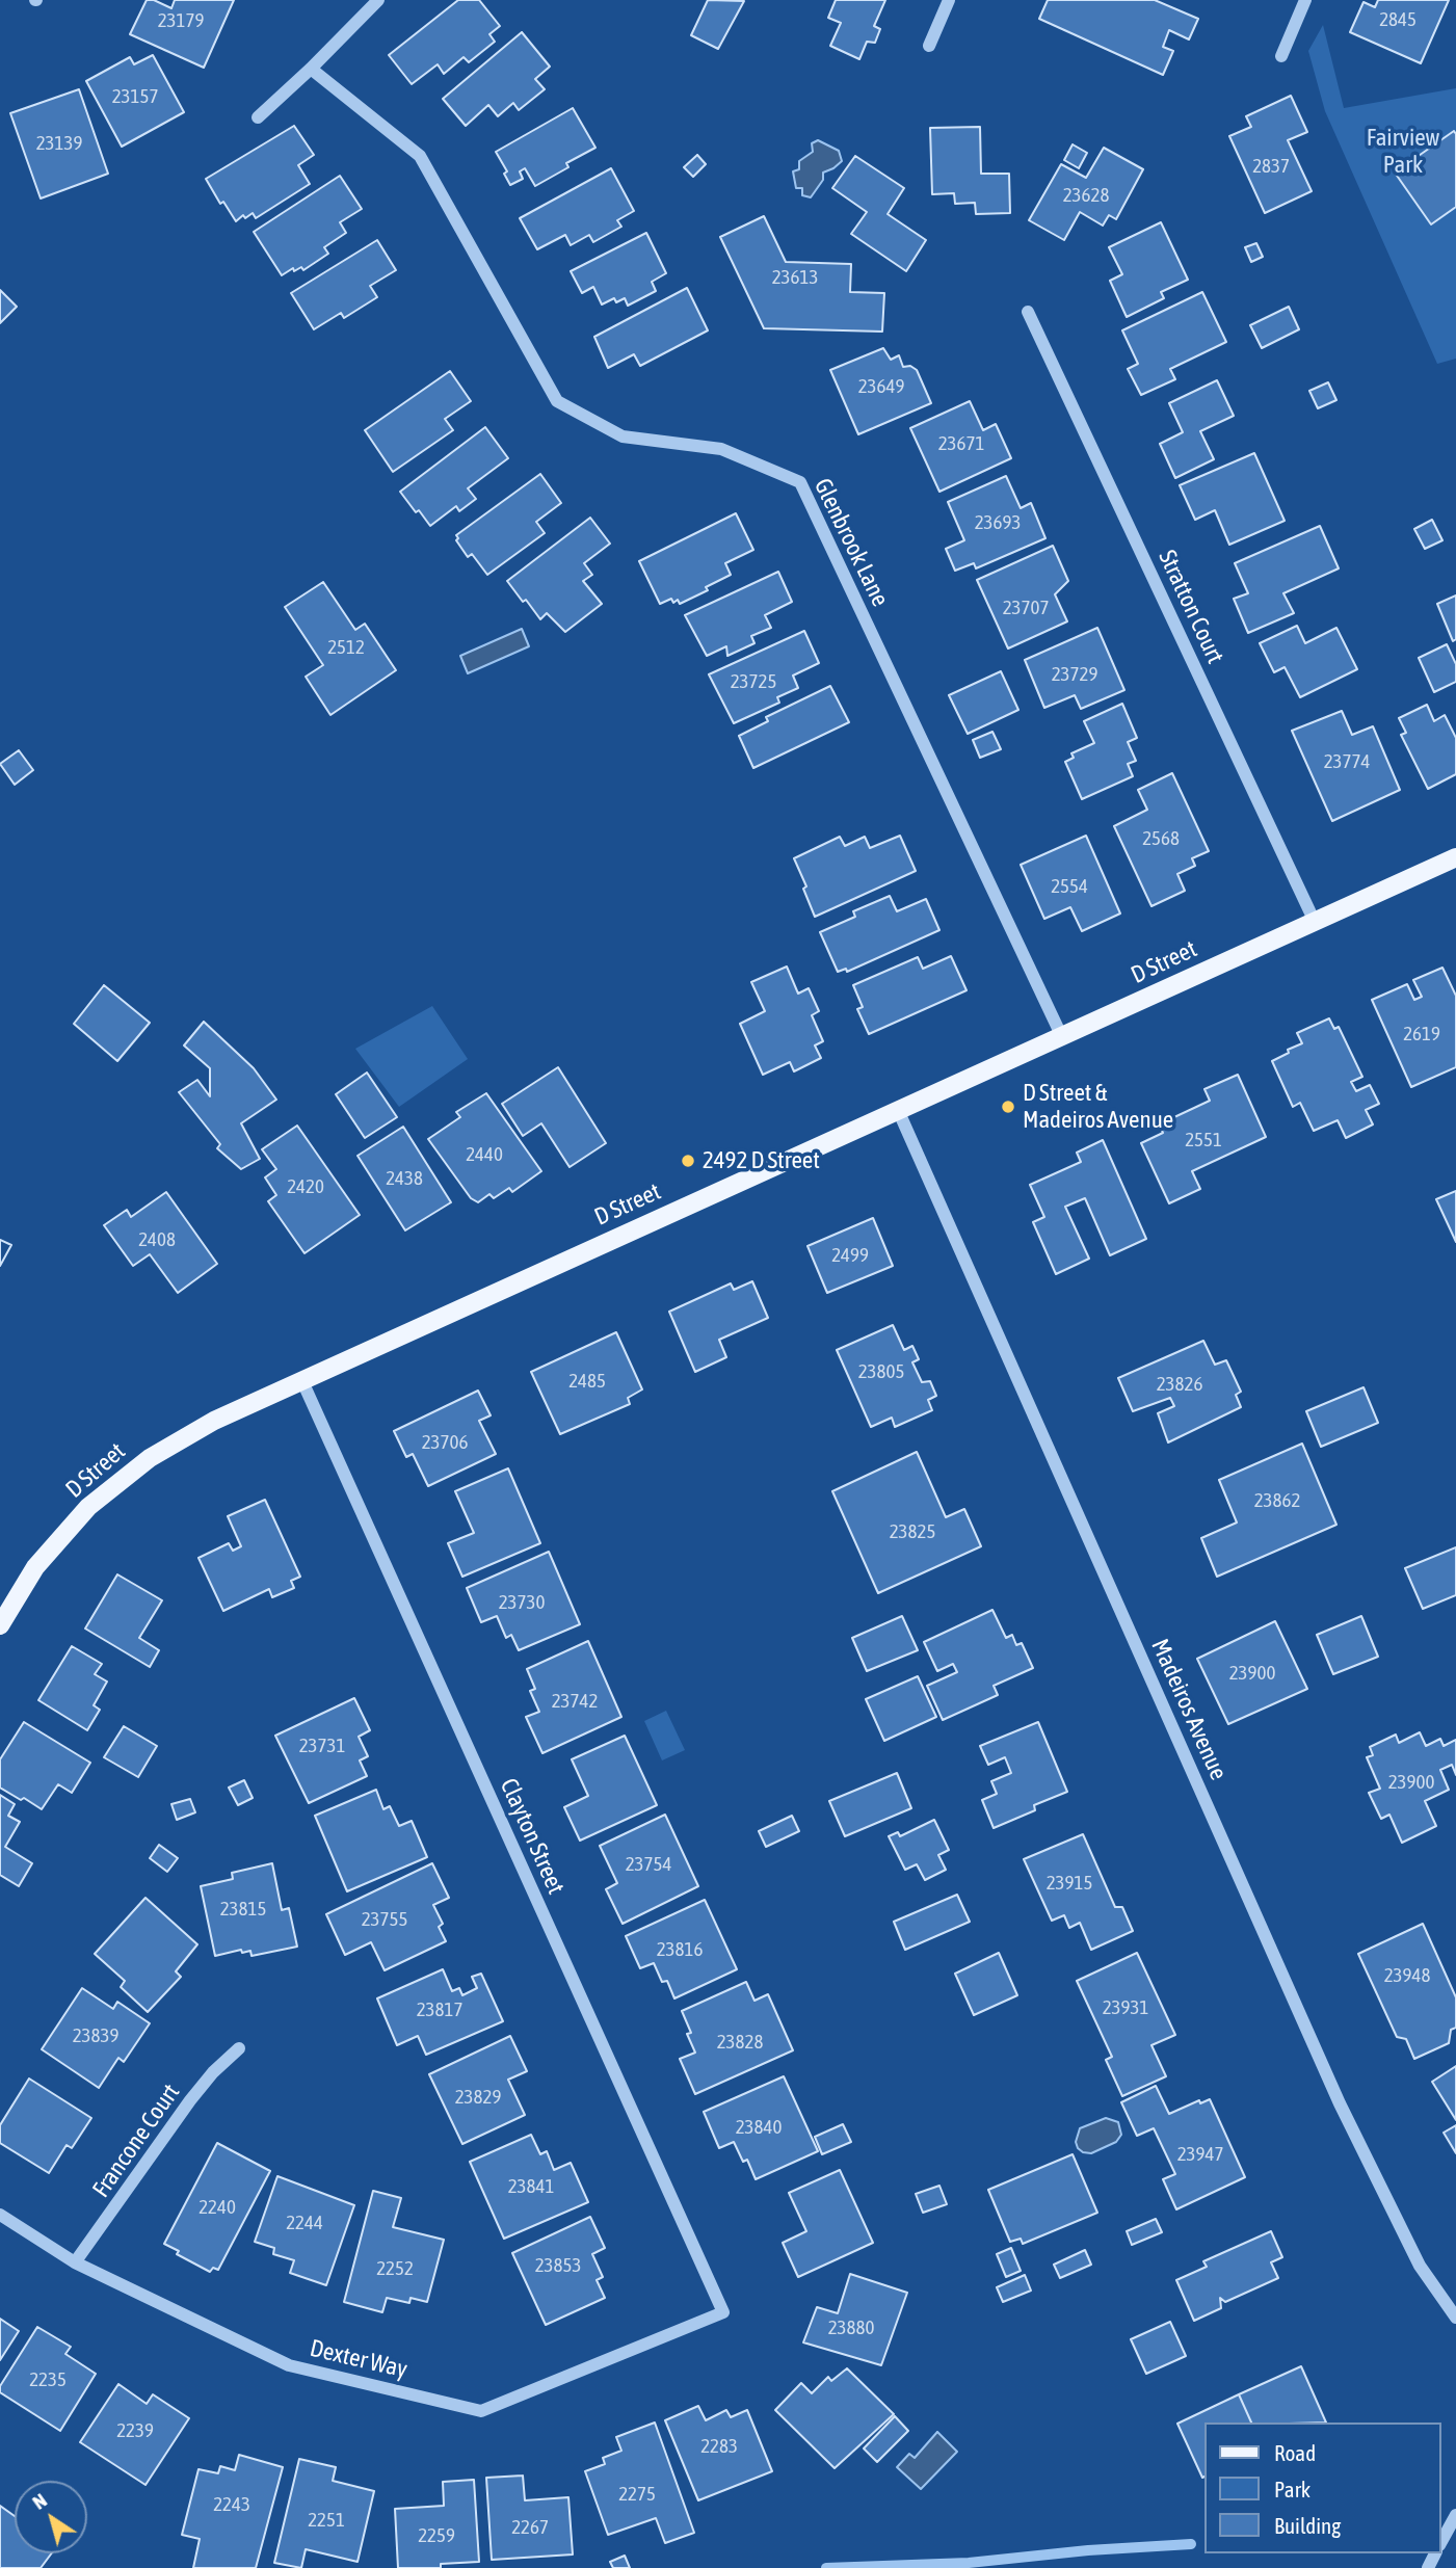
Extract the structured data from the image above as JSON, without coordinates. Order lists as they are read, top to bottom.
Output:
{
  "streets": {
    "main road": ["D Street"],
    "street": [
      "Glenbrook Lane",
      "Stratton Court",
      "Madeiros Avenue",
      "Clayton Street",
      "Francone Court",
      "Dexter Way"
    ]
  },
  "crossings": [
    ["Glenbrook Lane", "D Street"],
    ["Stratton Court", "D Street"],
    ["D Street", "Madeiros Avenue"],
    ["D Street", "Clayton Street"],
    ["Clayton Street", "Dexter Way"],
    ["Francone Court", "Dexter Way"]
  ],
  "parks": ["Fairview Park"],
  "places": ["D Street & Madeiros Avenue", "2492 D Street"],
  "house_numbers": [
    "2845",
    "23179",
    "23157",
    "23139",
    "2837",
    "23628",
    "23613",
    "23649",
    "23671",
    "23693",
    "23707",
    "2512",
    "23729",
    "23725",
    "23774",
    "2568",
    "2554",
    "2619",
    "2551",
    "2440",
    "2438",
    "2420",
    "2408",
    "2499",
    "23805",
    "2485",
    "23826",
    "23706",
    "23862",
    "23825",
    "23730",
    "23900",
    "23742",
    "23731",
    "23900",
    "23754",
    "23915",
    "23815",
    "23755",
    "23816",
    "23948",
    "23931",
    "23817",
    "23839",
    "23828",
    "23829",
    "23840",
    "23947",
    "23841",
    "2240",
    "2244",
    "23853",
    "2252",
    "23880",
    "2235",
    "2239",
    "2283",
    "2275",
    "2243",
    "2251",
    "2267",
    "2259"
  ],
  "legend": ["Road", "Park", "Building"],
  "north": "top left"
}
